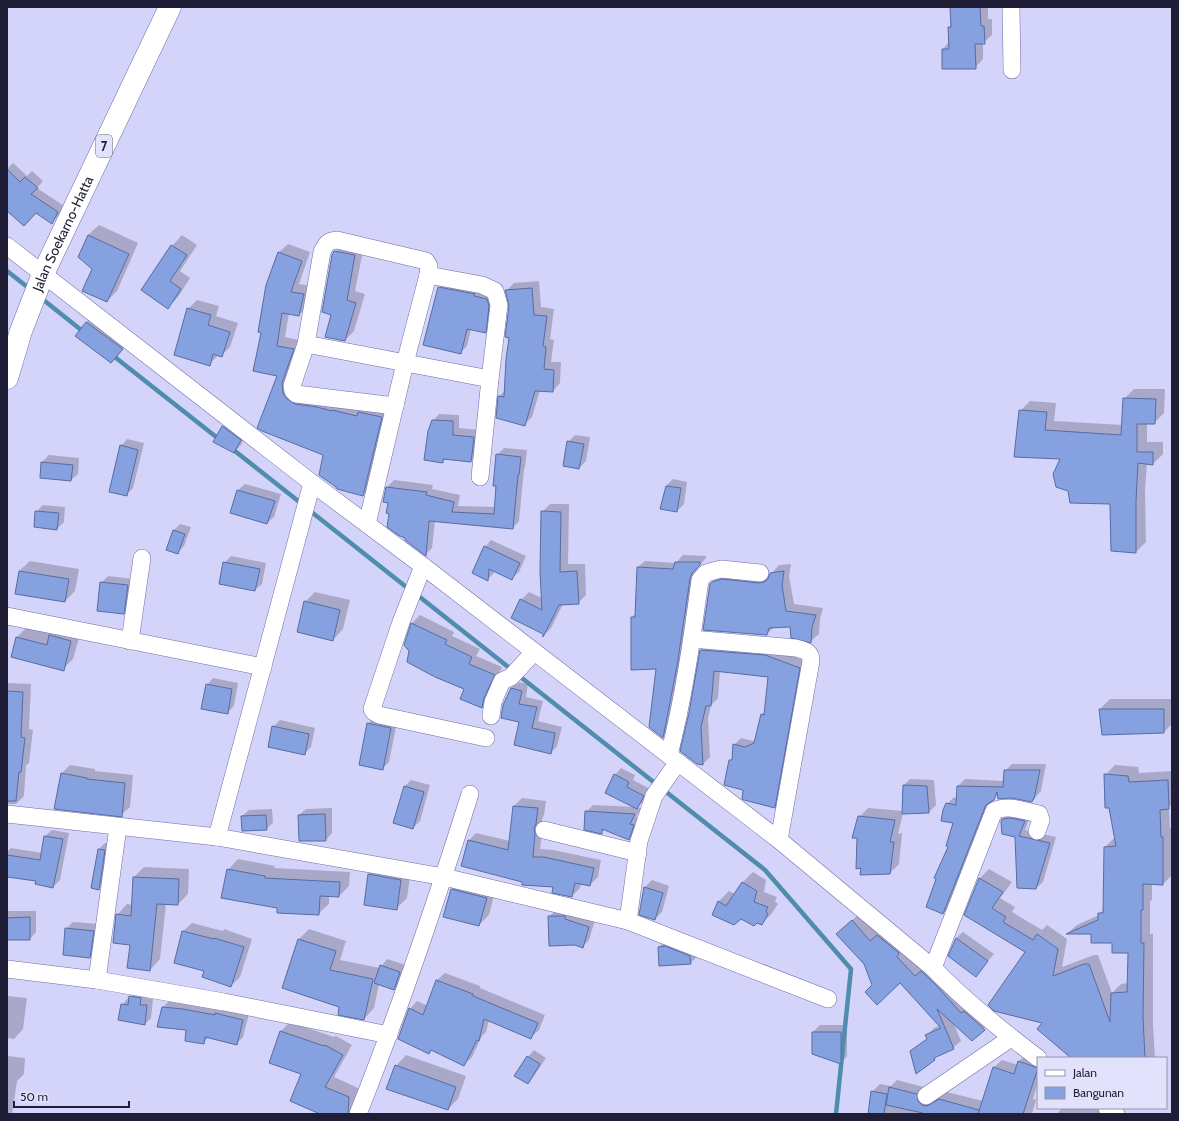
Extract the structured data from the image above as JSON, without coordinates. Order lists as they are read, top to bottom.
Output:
{
  "streets": {
    "highway": ["7", "Jalan Soekarno-Hatta"]
  },
  "legend": ["Jalan", "Bangunan"],
  "scale_bar": "50 m"
}
